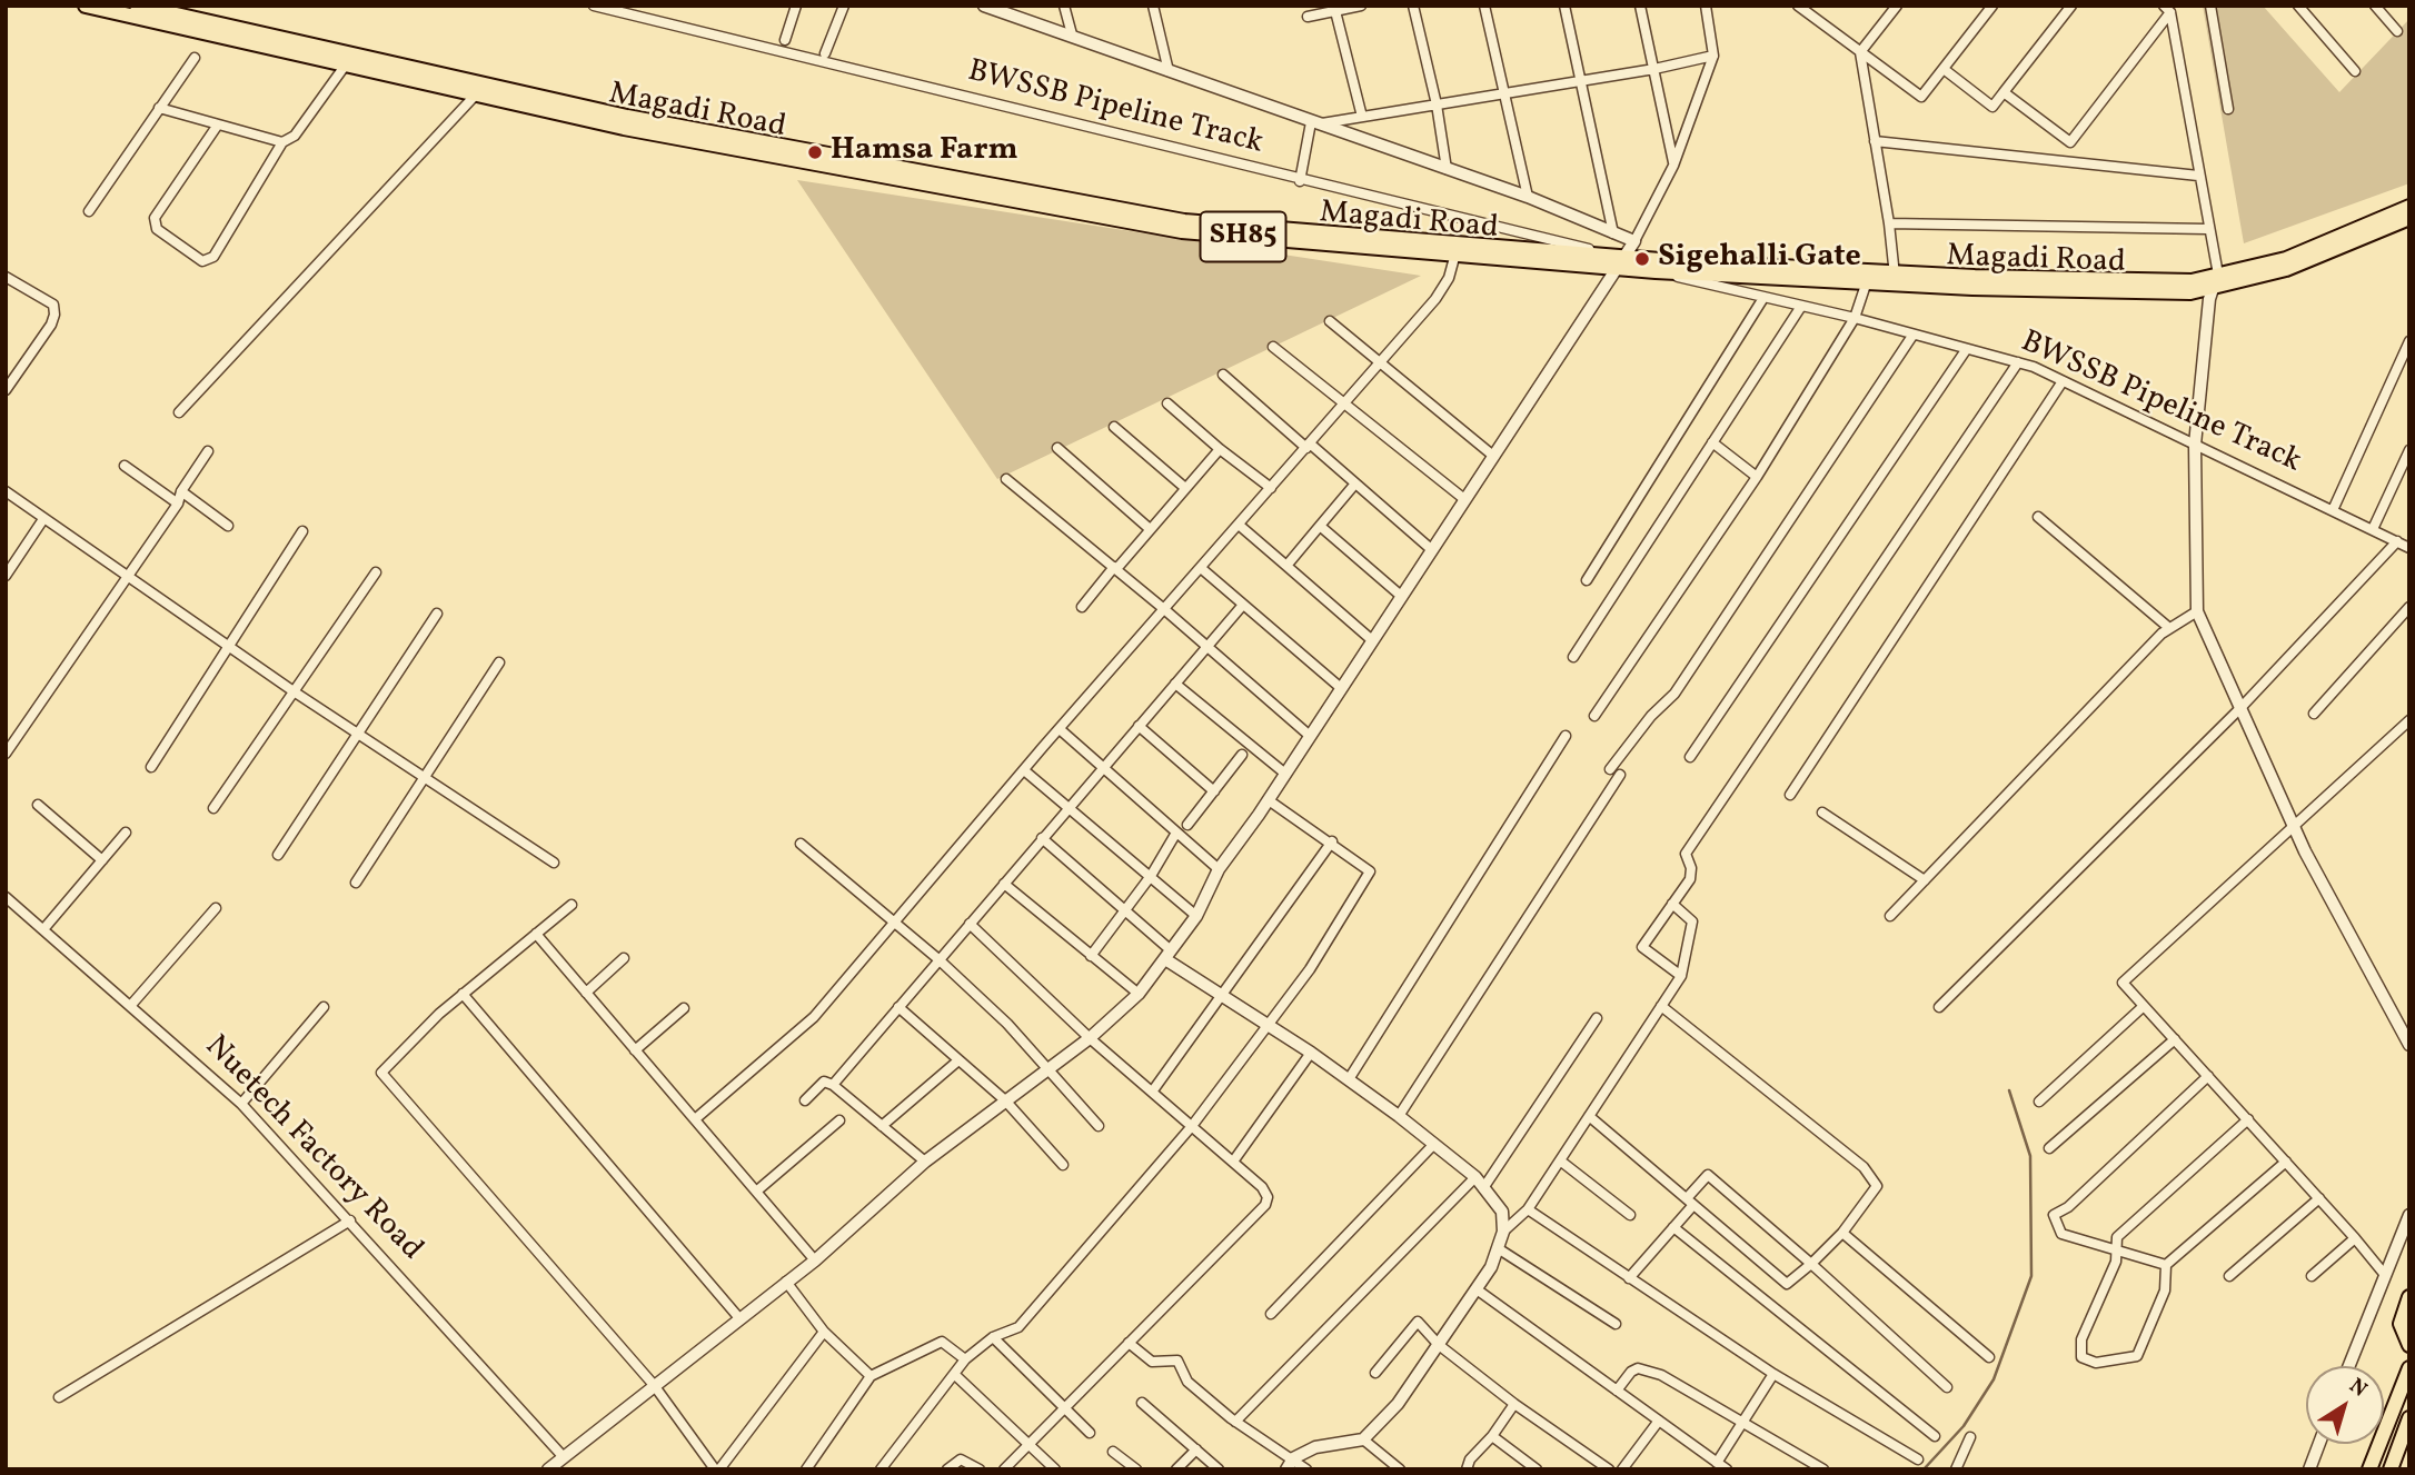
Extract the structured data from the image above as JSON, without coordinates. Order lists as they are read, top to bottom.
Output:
{
  "streets": {
    "main road": ["Magadi Road", "SH85"],
    "street": ["BWSSB Pipeline Track", "Nuetech Factory Road"]
  },
  "crossings": [
    ["BWSSB Pipeline Track", "Magadi Road"]
  ],
  "places": ["Hamsa Farm", "Sigehalli Gate"],
  "north": "top right"
}
